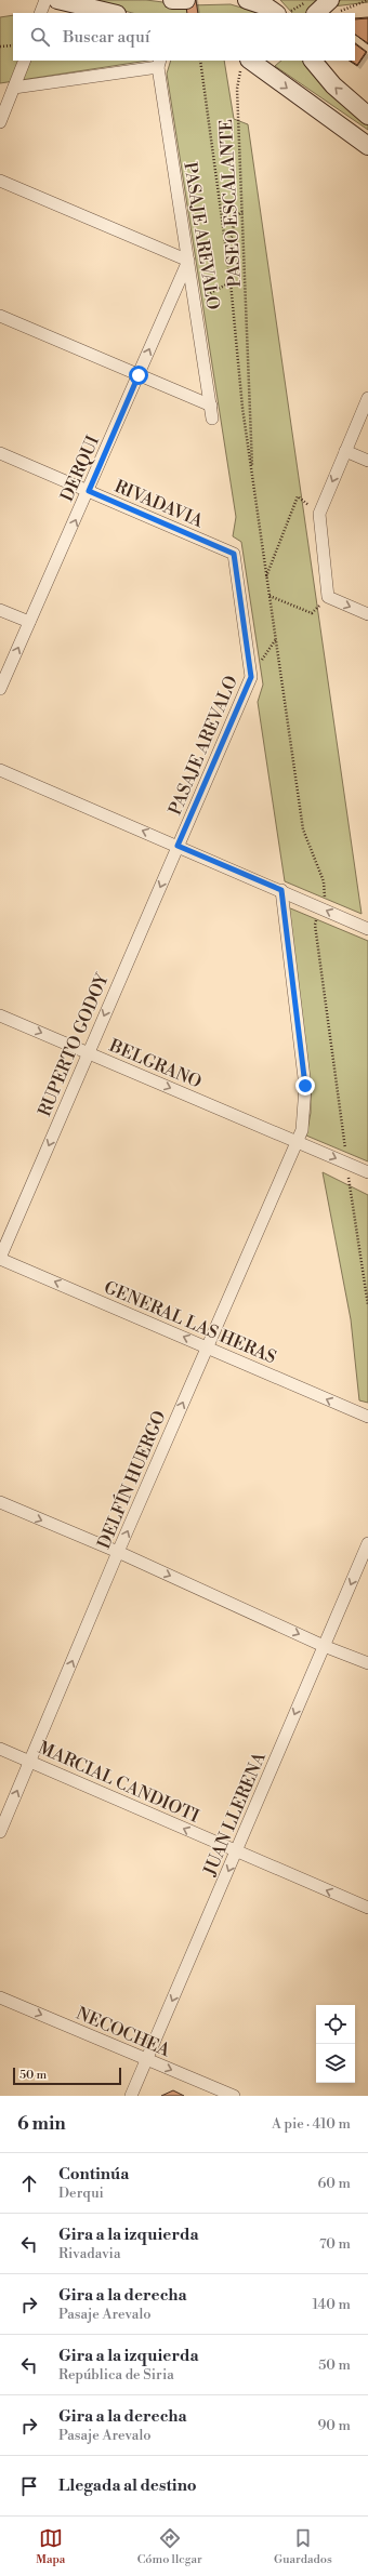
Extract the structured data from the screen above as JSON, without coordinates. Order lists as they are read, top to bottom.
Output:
{
  "streets": {
    "street": [
      "PASAJE AREVALO",
      "DERQUI",
      "RIVADAVIA",
      "RUPERTO GODOY",
      "BELGRANO",
      "GENERAL LAS HERAS",
      "DELFÍN HUERGO",
      "MARCIAL CANDIOTI",
      "JUAN LLERENA",
      "NECOCHEA"
    ],
    "path": ["PASEO ESCALANTE"]
  },
  "crossings": [
    ["PASAJE AREVALO", "DERQUI"],
    ["PASAJE AREVALO", "RIVADAVIA"],
    ["PASAJE AREVALO", "RUPERTO GODOY"],
    ["DERQUI", "RIVADAVIA"],
    ["RUPERTO GODOY", "BELGRANO"],
    ["RUPERTO GODOY", "GENERAL LAS HERAS"],
    ["BELGRANO", "DELFÍN HUERGO"],
    ["GENERAL LAS HERAS", "DELFÍN HUERGO"],
    ["DELFÍN HUERGO", "MARCIAL CANDIOTI"],
    ["MARCIAL CANDIOTI", "JUAN LLERENA"],
    ["JUAN LLERENA", "NECOCHEA"]
  ],
  "one_way": [
    "DERQUI",
    "RUPERTO GODOY",
    "BELGRANO",
    "GENERAL LAS HERAS",
    "DELFÍN HUERGO",
    "MARCIAL CANDIOTI",
    "JUAN LLERENA",
    "NECOCHEA"
  ],
  "scale_bar": "50 m",
  "page": {
    "search": "Buscar aquí",
    "scale": "50 m",
    "heading": ["6 min", "A pie · 410 m"],
    "list": [
      ["Continúa", "Derqui", "60 m"],
      ["Gira a la izquierda", "Rivadavia", "70 m"],
      ["Gira a la derecha", "Pasaje Arevalo", "140 m"],
      ["Gira a la izquierda", "República de Siria", "50 m"],
      ["Gira a la derecha", "Pasaje Arevalo", "90 m"],
      "Llegada al destino"
    ],
    "nav": ["Mapa", "Cómo llegar", "Guardados"]
  }
}
